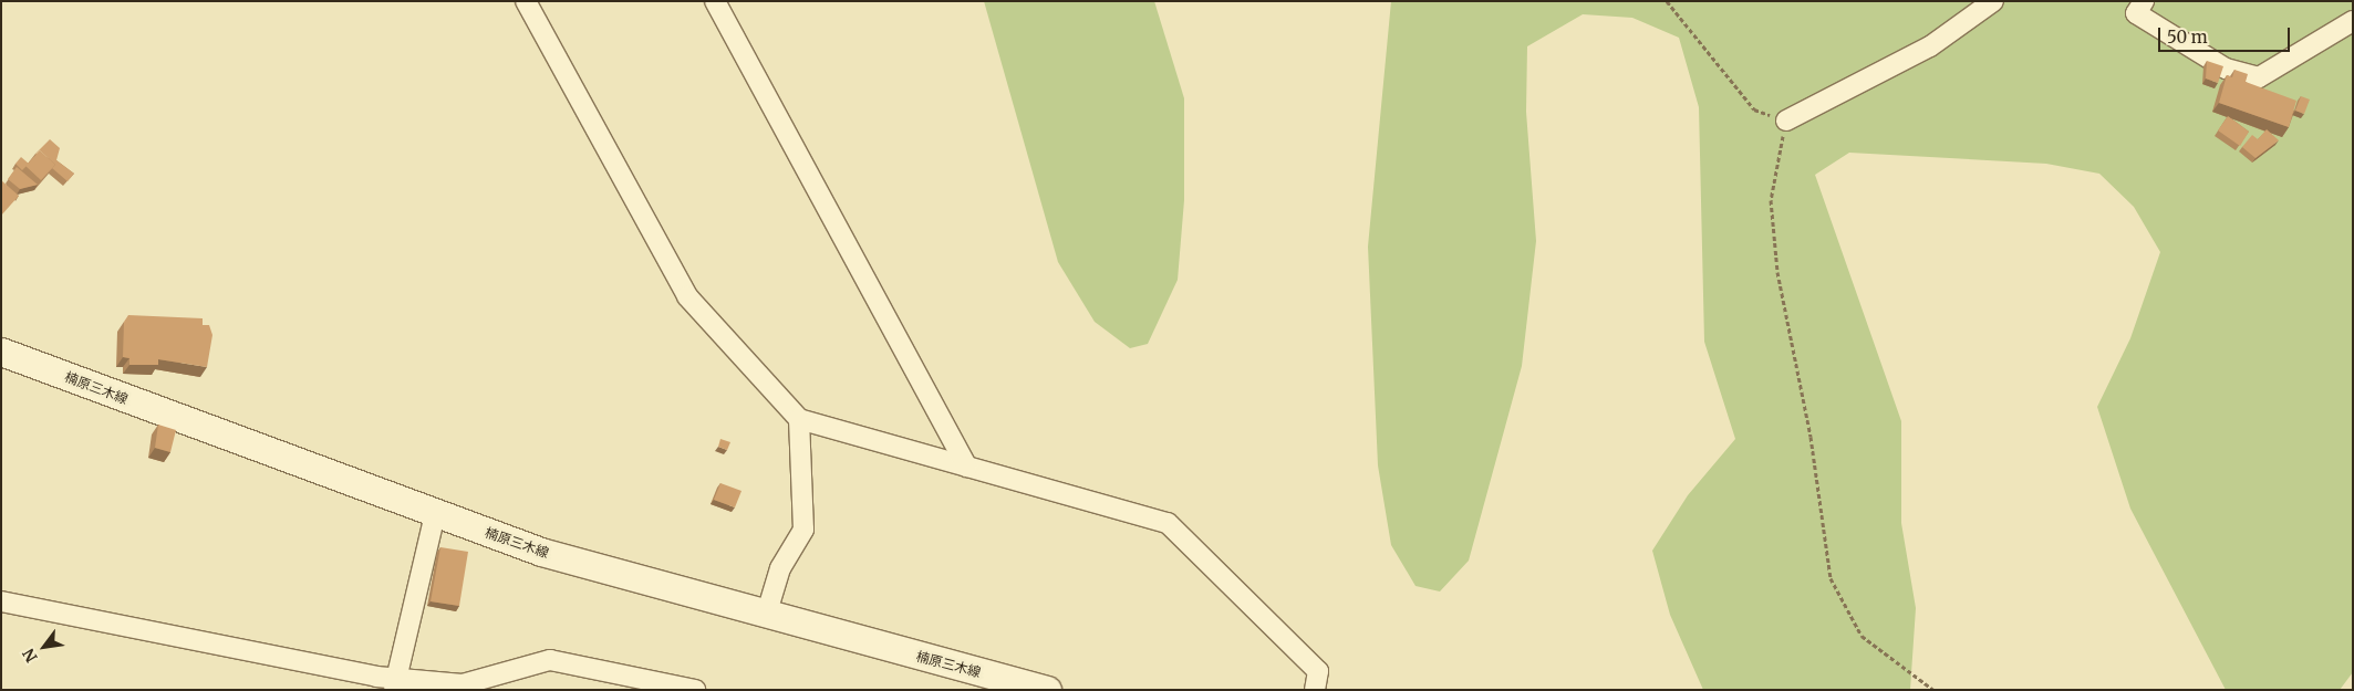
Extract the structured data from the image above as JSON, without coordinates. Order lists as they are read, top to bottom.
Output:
{
  "streets": {
    "main road": ["楠原三木線"]
  },
  "scale_bar": "50 m",
  "north": "bottom left"
}
